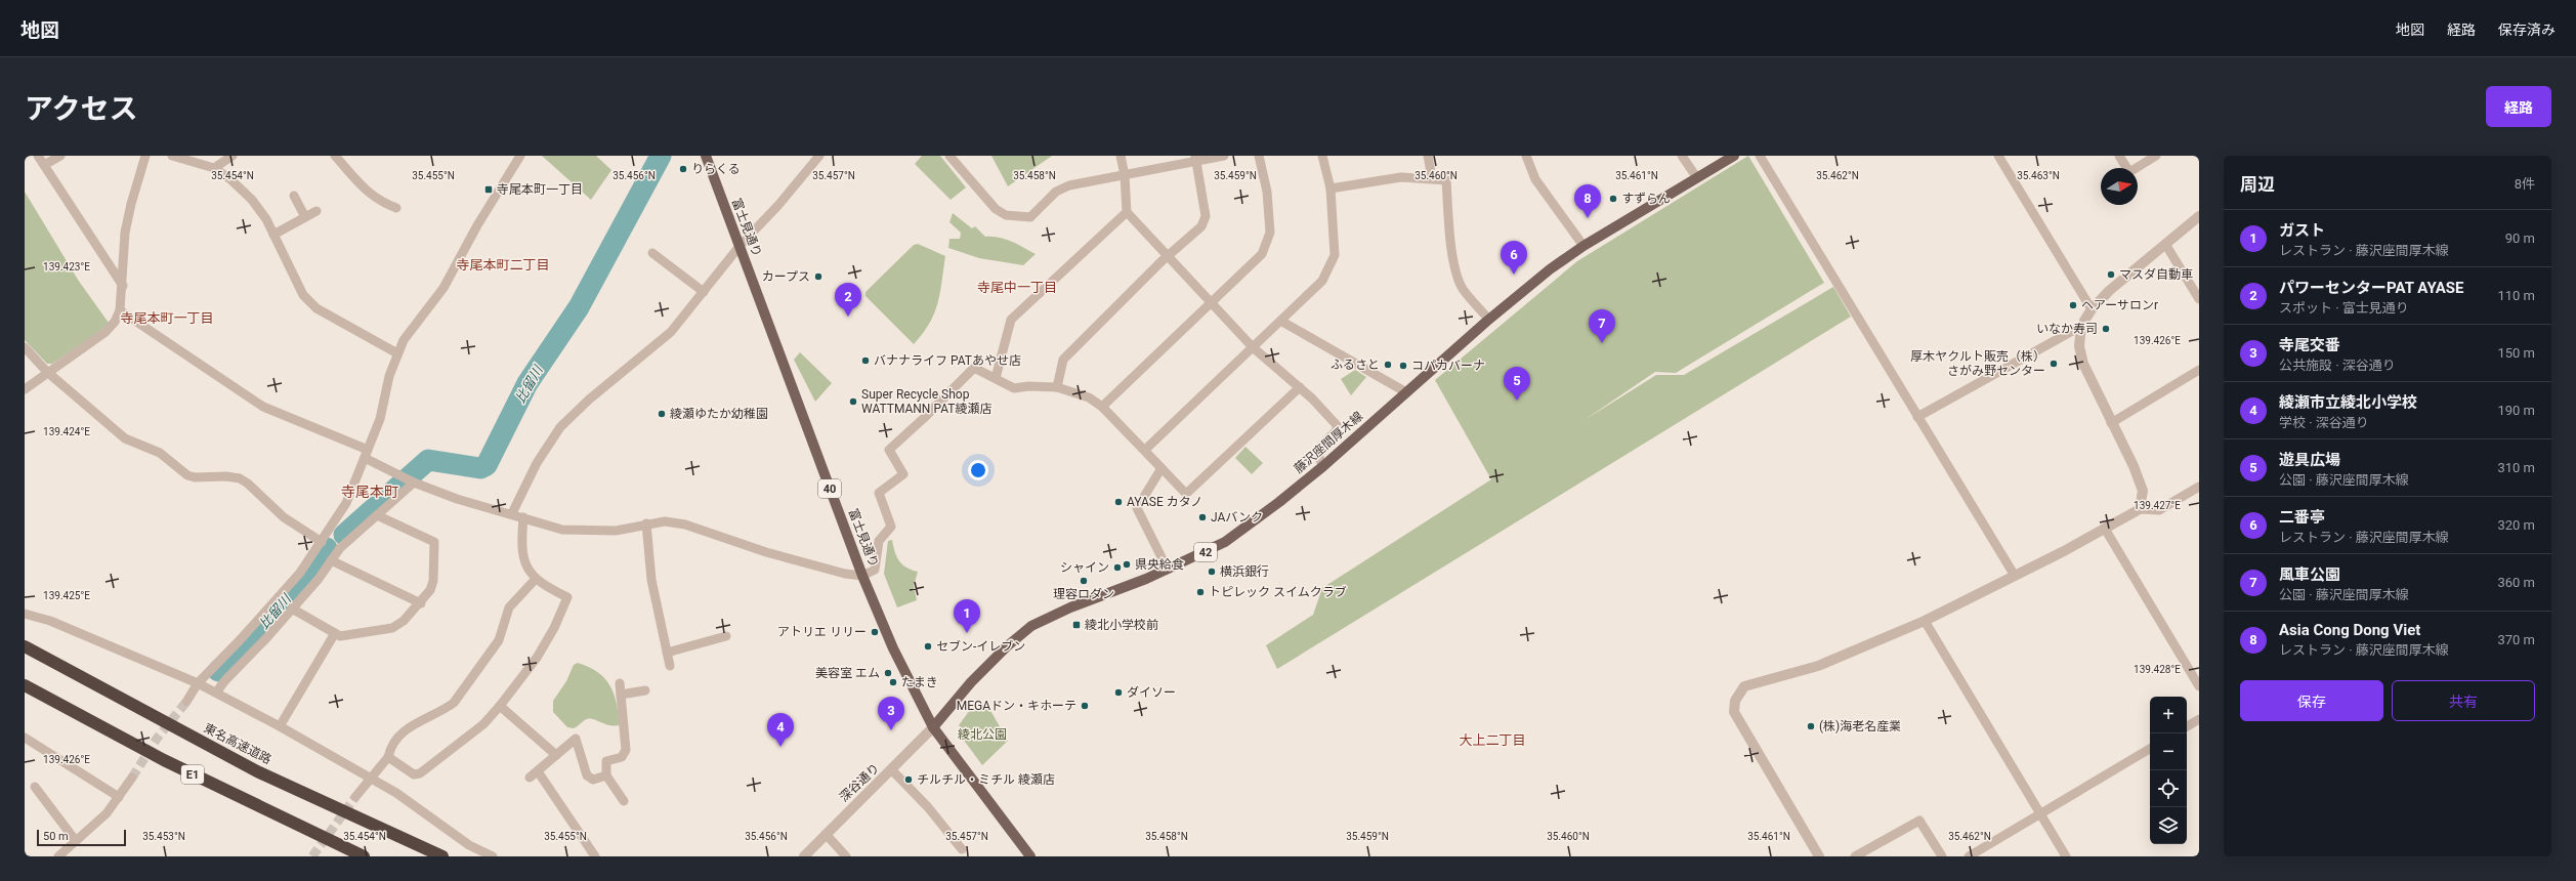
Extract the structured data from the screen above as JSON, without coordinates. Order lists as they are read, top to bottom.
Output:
{
  "streets": {
    "highway": ["東名高速道路", "E1"],
    "main road": [
      "富士見通り",
      "藤沢座間厚木線",
      "40",
      "42"
    ],
    "street": ["深谷通り"]
  },
  "crossings": [
    ["富士見通り", "藤沢座間厚木線"],
    ["富士見通り", "深谷通り"],
    ["藤沢座間厚木線", "深谷通り"]
  ],
  "districts": [
    "寺尾本町二丁目",
    "寺尾中一丁目",
    "寺尾本町一丁目",
    "寺尾本町",
    "大上二丁目"
  ],
  "water": ["比留川"],
  "parks": ["綾北公園"],
  "places": {
    "other": [
      "りらくる",
      "すずらん",
      "マスダ自動車",
      "カープス",
      "ヘアーサロンr",
      "いなか寿司",
      "バナナライフ PATあやせ店",
      "厚木ヤクルト販売（株） さがみ野センター",
      "ふるさと",
      "コパカバーナ",
      "Super Recycle Shop WATTMANN PAT綾瀬店",
      "綾瀬ゆたか幼稚園",
      "AYASE カタノ",
      "JAバンク",
      "県央給食",
      "シャイン",
      "横浜銀行",
      "理容ロダン",
      "トピレック スイムクラブ",
      "アトリエ リリー",
      "セブン-イレブン",
      "美容室 エム",
      "たまき",
      "ダイソー",
      "MEGAドン・キホーテ",
      "(株)海老名産業",
      "チルチル・ミチル 綾瀬店"
    ],
    "transit": ["寺尾本町一丁目", "綾北小学校前"]
  },
  "scale_bar": "50 m",
  "north": "right",
  "page": {
    "header": "地図",
    "nav": ["地図", "経路", "保存済み"],
    "title": "アクセス",
    "buttons": [
      "経路",
      ["保存", "共有"]
    ],
    "heading": ["周辺", "8件"],
    "pins": [
      "8",
      "6",
      "2",
      "7",
      "5",
      "1",
      "3",
      "4"
    ],
    "list": [
      {
        "mark": "1",
        "name": "ガスト",
        "note": "レストラン · 藤沢座間厚木線",
        "value": "90 m"
      },
      {
        "mark": "2",
        "name": "パワーセンターPAT AYASE",
        "note": "スポット · 富士見通り",
        "value": "110 m"
      },
      {
        "mark": "3",
        "name": "寺尾交番",
        "note": "公共施設 · 深谷通り",
        "value": "150 m"
      },
      {
        "mark": "4",
        "name": "綾瀬市立綾北小学校",
        "note": "学校 · 深谷通り",
        "value": "190 m"
      },
      {
        "mark": "5",
        "name": "遊具広場",
        "note": "公園 · 藤沢座間厚木線",
        "value": "310 m"
      },
      {
        "mark": "6",
        "name": "二番亭",
        "note": "レストラン · 藤沢座間厚木線",
        "value": "320 m"
      },
      {
        "mark": "7",
        "name": "風車公園",
        "note": "公園 · 藤沢座間厚木線",
        "value": "360 m"
      },
      {
        "mark": "8",
        "name": "Asia Cong Dong Viet",
        "note": "レストラン · 藤沢座間厚木線",
        "value": "370 m"
      }
    ],
    "map_buttons": ["+", "−"],
    "scale": "50 m"
  },
  "coordinates": [
    "35.454°N",
    "35.455°N",
    "35.456°N",
    "35.457°N",
    "35.458°N",
    "35.459°N",
    "35.460°N",
    "35.461°N",
    "35.462°N",
    "35.463°N",
    "139.423°E",
    "139.426°E",
    "139.424°E",
    "139.427°E",
    "139.425°E",
    "139.428°E",
    "35.453°N"
  ]
}
